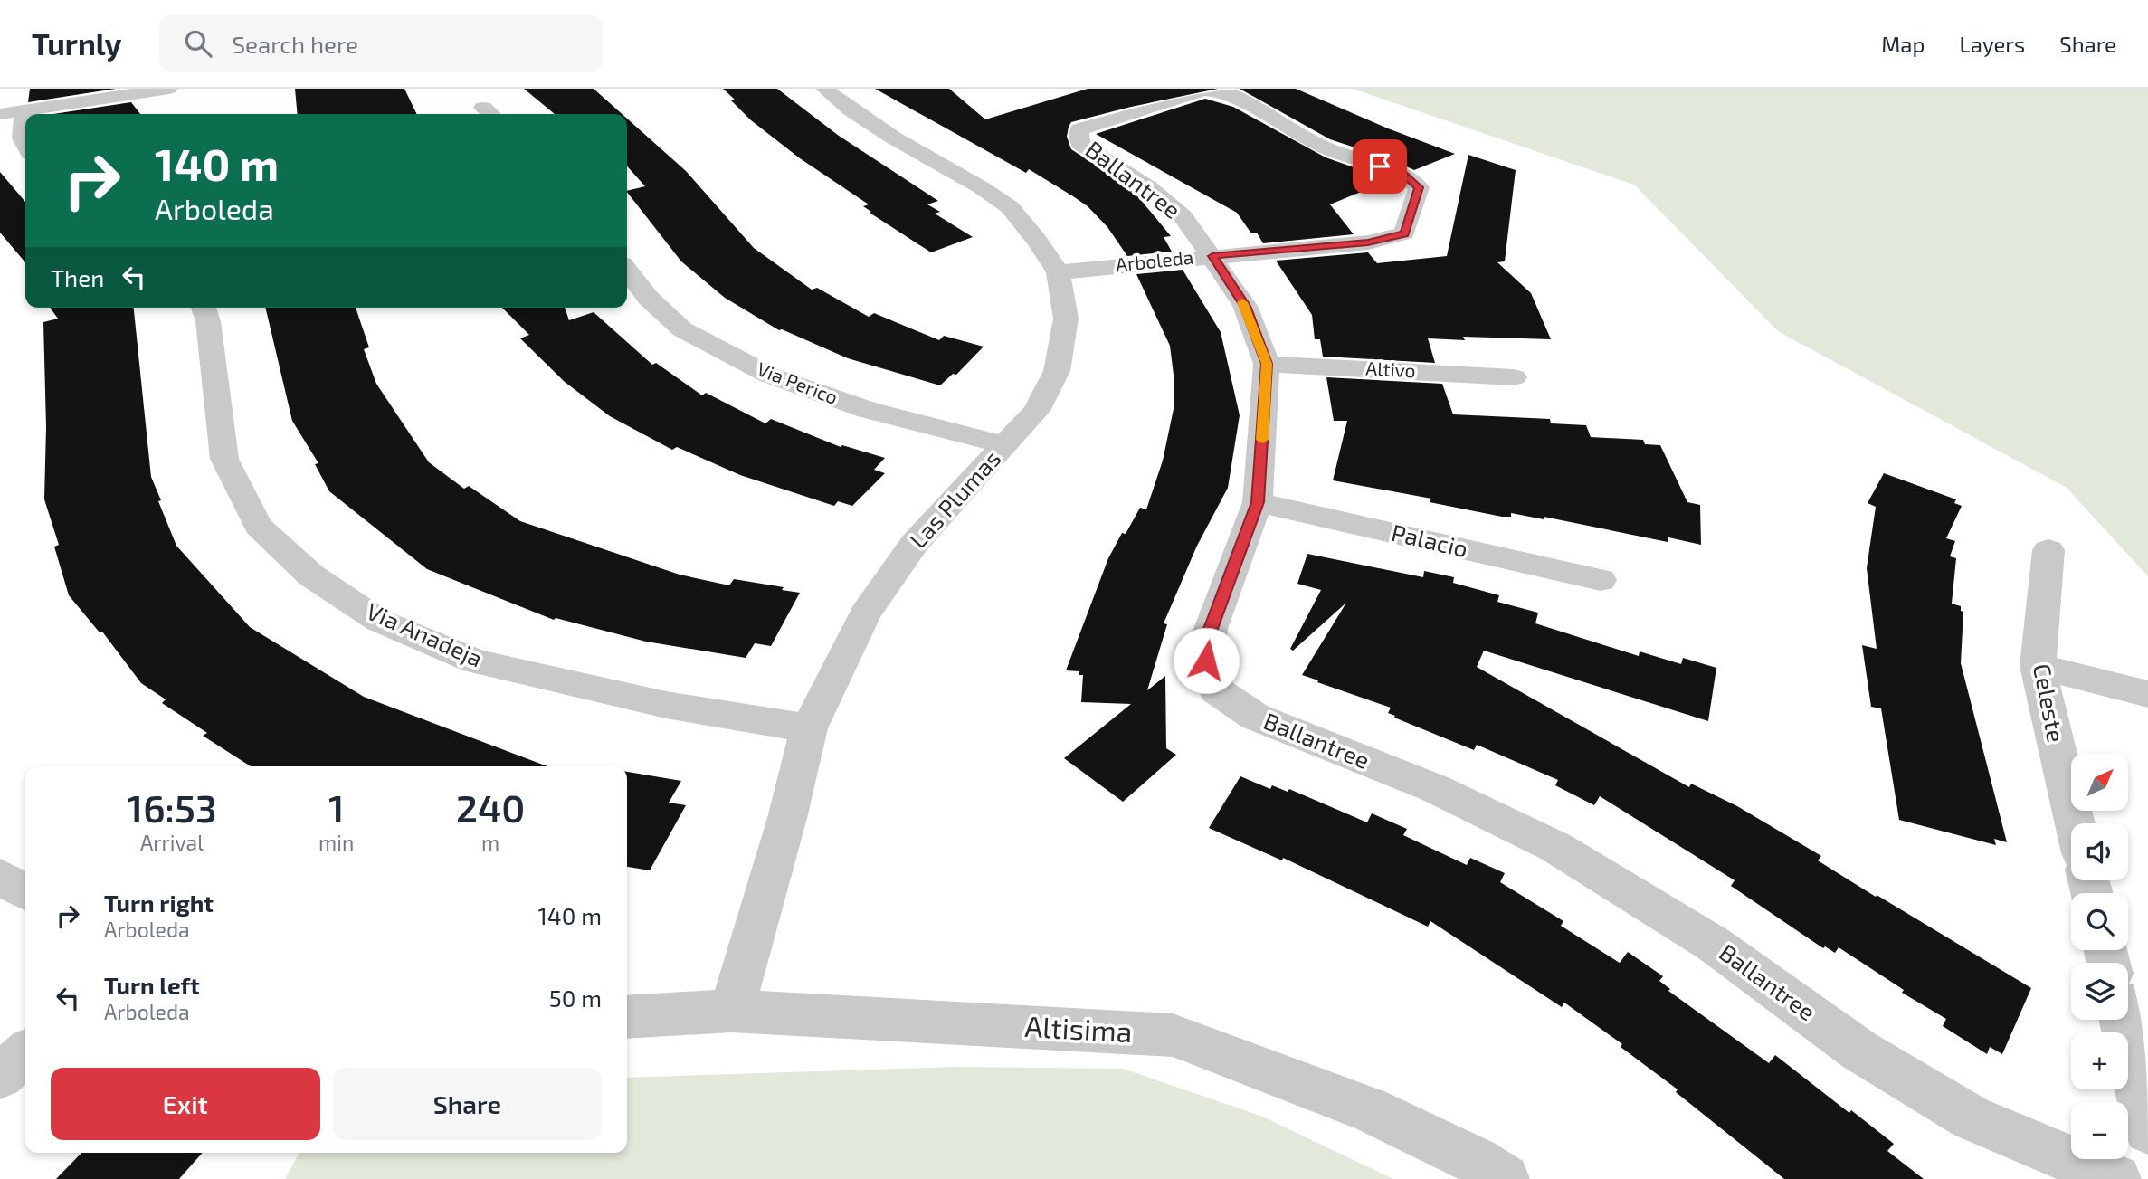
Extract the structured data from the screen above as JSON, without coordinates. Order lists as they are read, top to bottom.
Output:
{
  "streets": {
    "street": [
      "Ballantree",
      "Arboleda",
      "Altivo",
      "Via Perico",
      "Las Plumas",
      "Palacio",
      "Via Anadeja",
      "Celeste",
      "Altisima"
    ]
  },
  "crossings": [
    ["Ballantree", "Arboleda"],
    ["Ballantree", "Altivo"],
    ["Ballantree", "Palacio"],
    ["Arboleda", "Las Plumas"],
    ["Via Perico", "Las Plumas"],
    ["Las Plumas", "Via Anadeja"],
    ["Las Plumas", "Altisima"]
  ],
  "north": "top right",
  "page": {
    "header": "Turnly",
    "search": "Search here",
    "nav": ["Map", "Layers", "Share"],
    "turn": ["140 m", "Arboleda"],
    "then": "Then",
    "map_buttons": ["+", "−"],
    "eta": [
      "16:53",
      "Arrival",
      "1",
      "min",
      "240",
      "m"
    ],
    "list": [
      {
        "name": "Turn right",
        "note": "Arboleda",
        "value": "140 m"
      },
      {
        "name": "Turn left",
        "note": "Arboleda",
        "value": "50 m"
      }
    ],
    "buttons": ["Exit", "Share"]
  }
}
